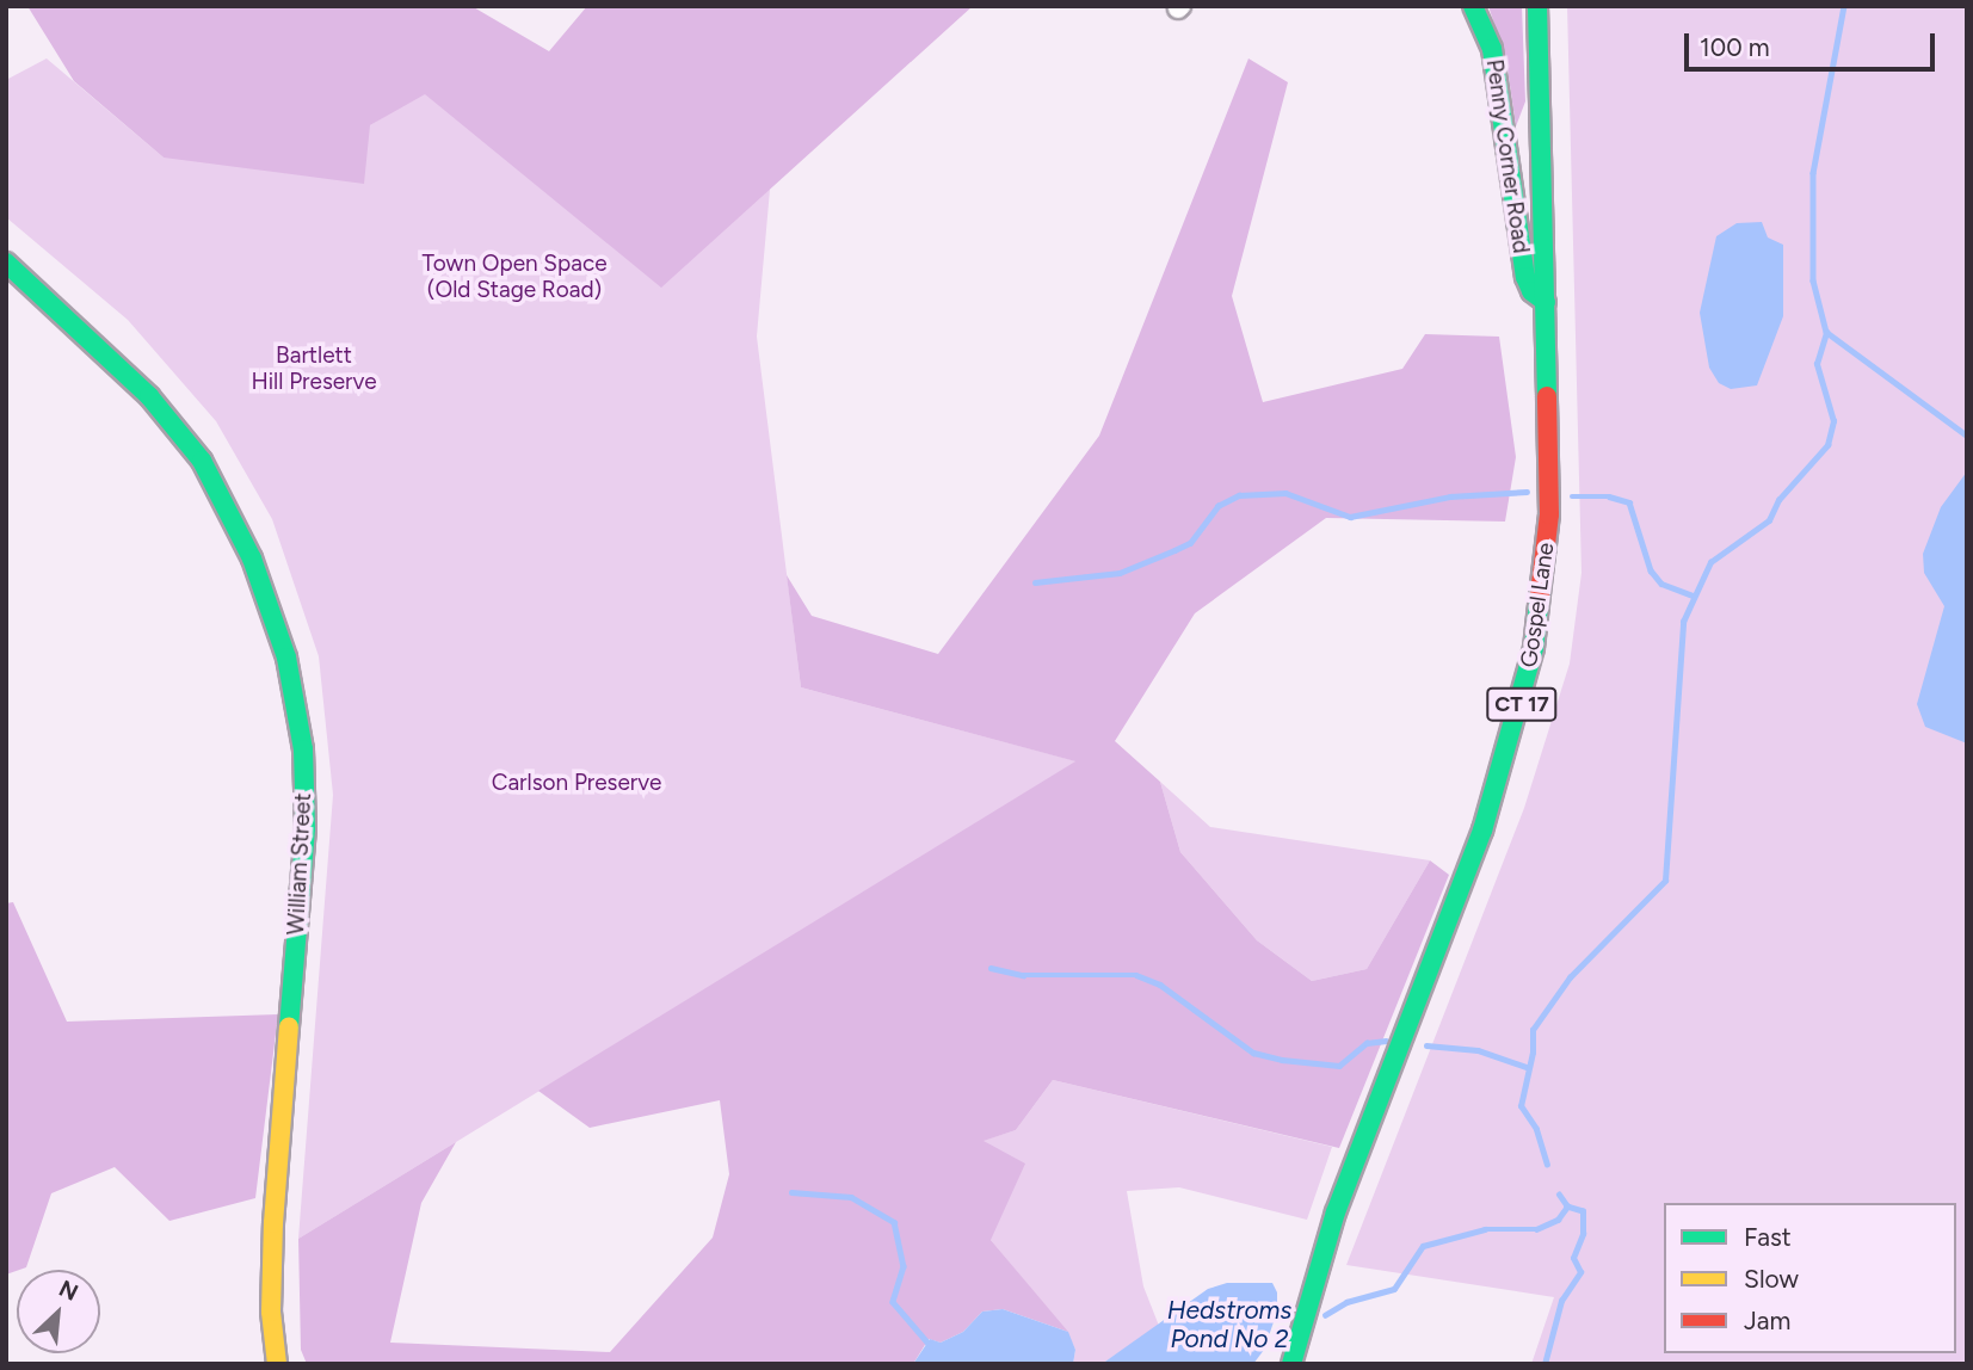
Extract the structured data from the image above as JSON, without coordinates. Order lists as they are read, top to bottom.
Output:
{
  "streets": {
    "street": [
      "Penny Corner Road",
      "Gospel Lane",
      "CT 17",
      "William Street"
    ]
  },
  "crossings": [
    ["Penny Corner Road", "Gospel Lane"]
  ],
  "water": ["Hedstroms Pond No 2"],
  "parks": ["Town Open Space (Old Stage Road)", "Bartlett Hill Preserve", "Carlson Preserve"],
  "legend": ["Fast", "Slow", "Jam"],
  "scale_bar": "100 m",
  "north": "top right"
}
